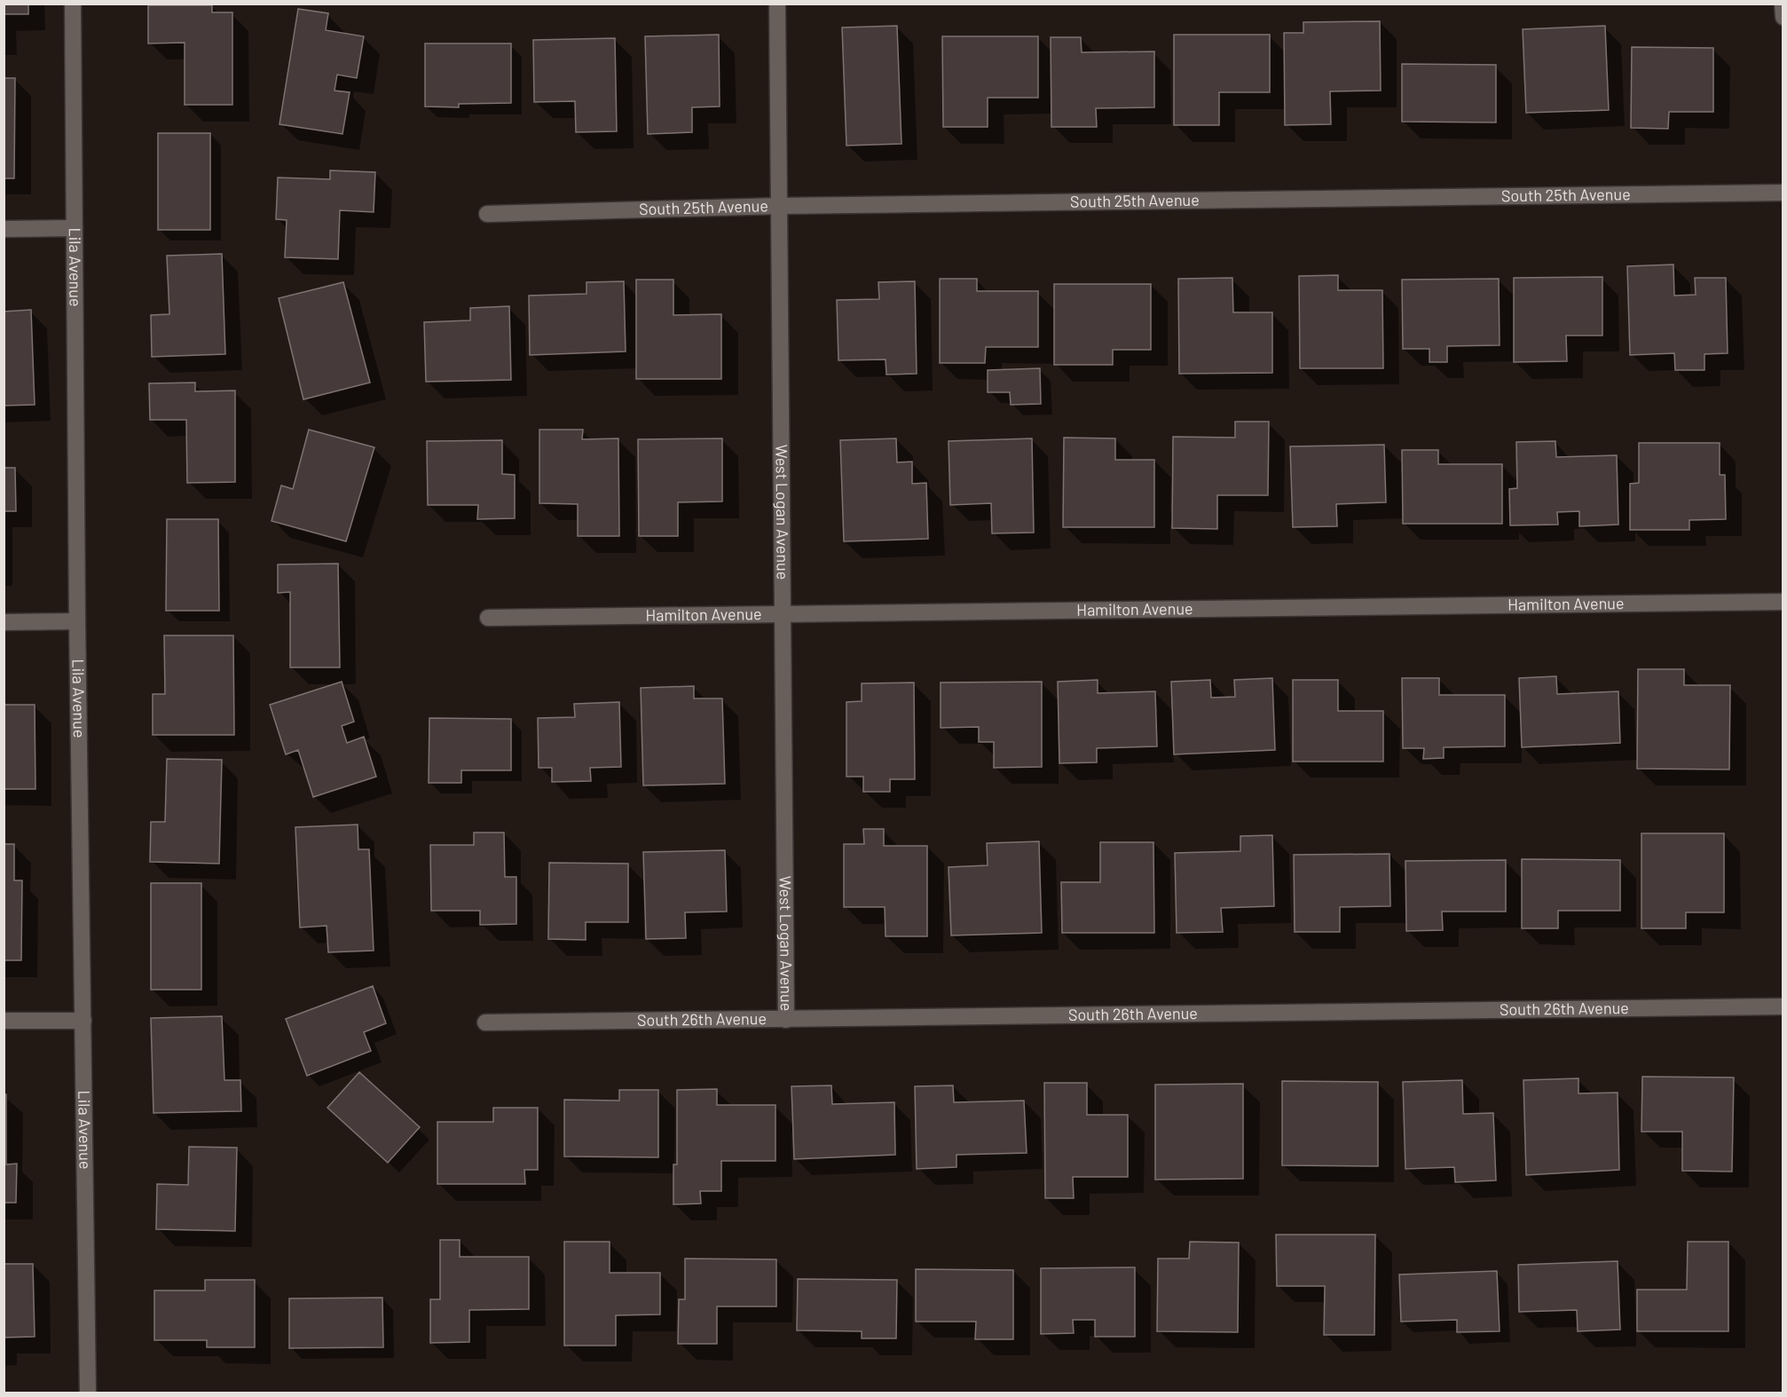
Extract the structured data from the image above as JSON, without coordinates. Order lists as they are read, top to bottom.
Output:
{
  "streets": {
    "street": [
      "South 25th Avenue",
      "Lila Avenue",
      "West Logan Avenue",
      "Hamilton Avenue",
      "South 26th Avenue"
    ]
  },
  "crossings": [
    ["South 25th Avenue", "West Logan Avenue"],
    ["West Logan Avenue", "Hamilton Avenue"],
    ["West Logan Avenue", "South 26th Avenue"]
  ]
}
